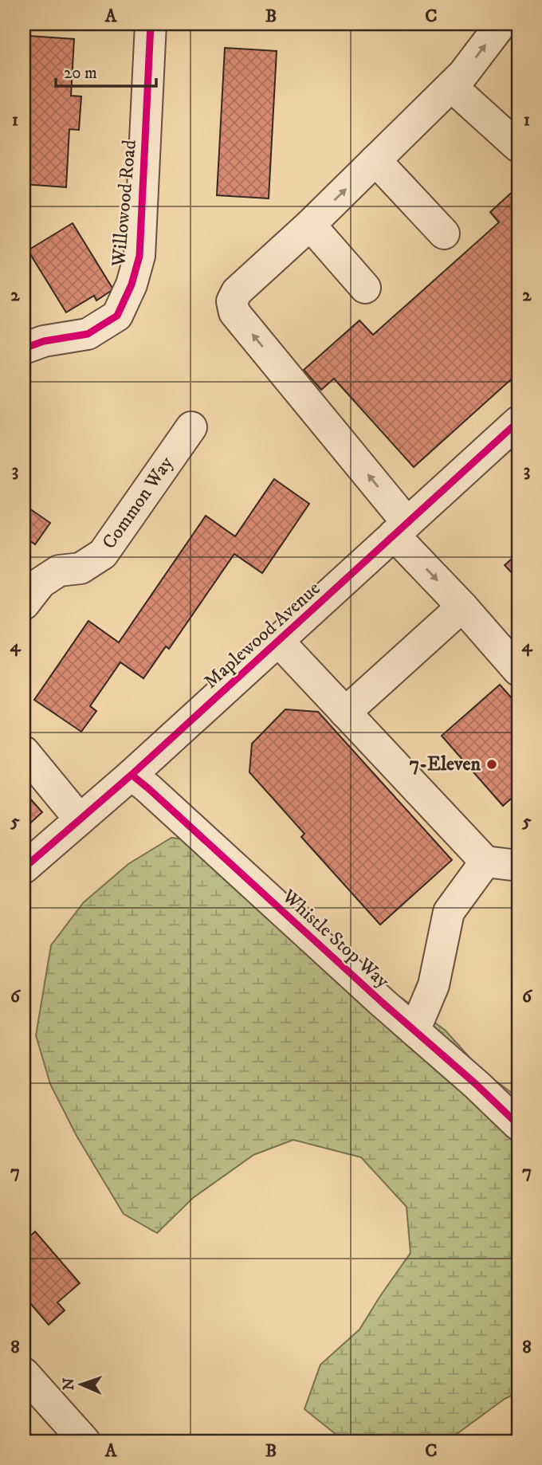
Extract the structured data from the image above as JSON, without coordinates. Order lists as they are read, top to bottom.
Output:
{
  "streets": {
    "street": [
      "Willowood Road",
      "Common Way",
      "Maplewood Avenue",
      "Whistle Stop Way"
    ]
  },
  "crossings": [
    ["Maplewood Avenue", "Whistle Stop Way"]
  ],
  "places": ["7-Eleven"],
  "scale_bar": "20 m",
  "north": "left",
  "grid": {
    "columns": ["A", "B", "C"],
    "rows": [
      "1",
      "2",
      "3",
      "4",
      "5",
      "6",
      "7",
      "8"
    ]
  }
}
